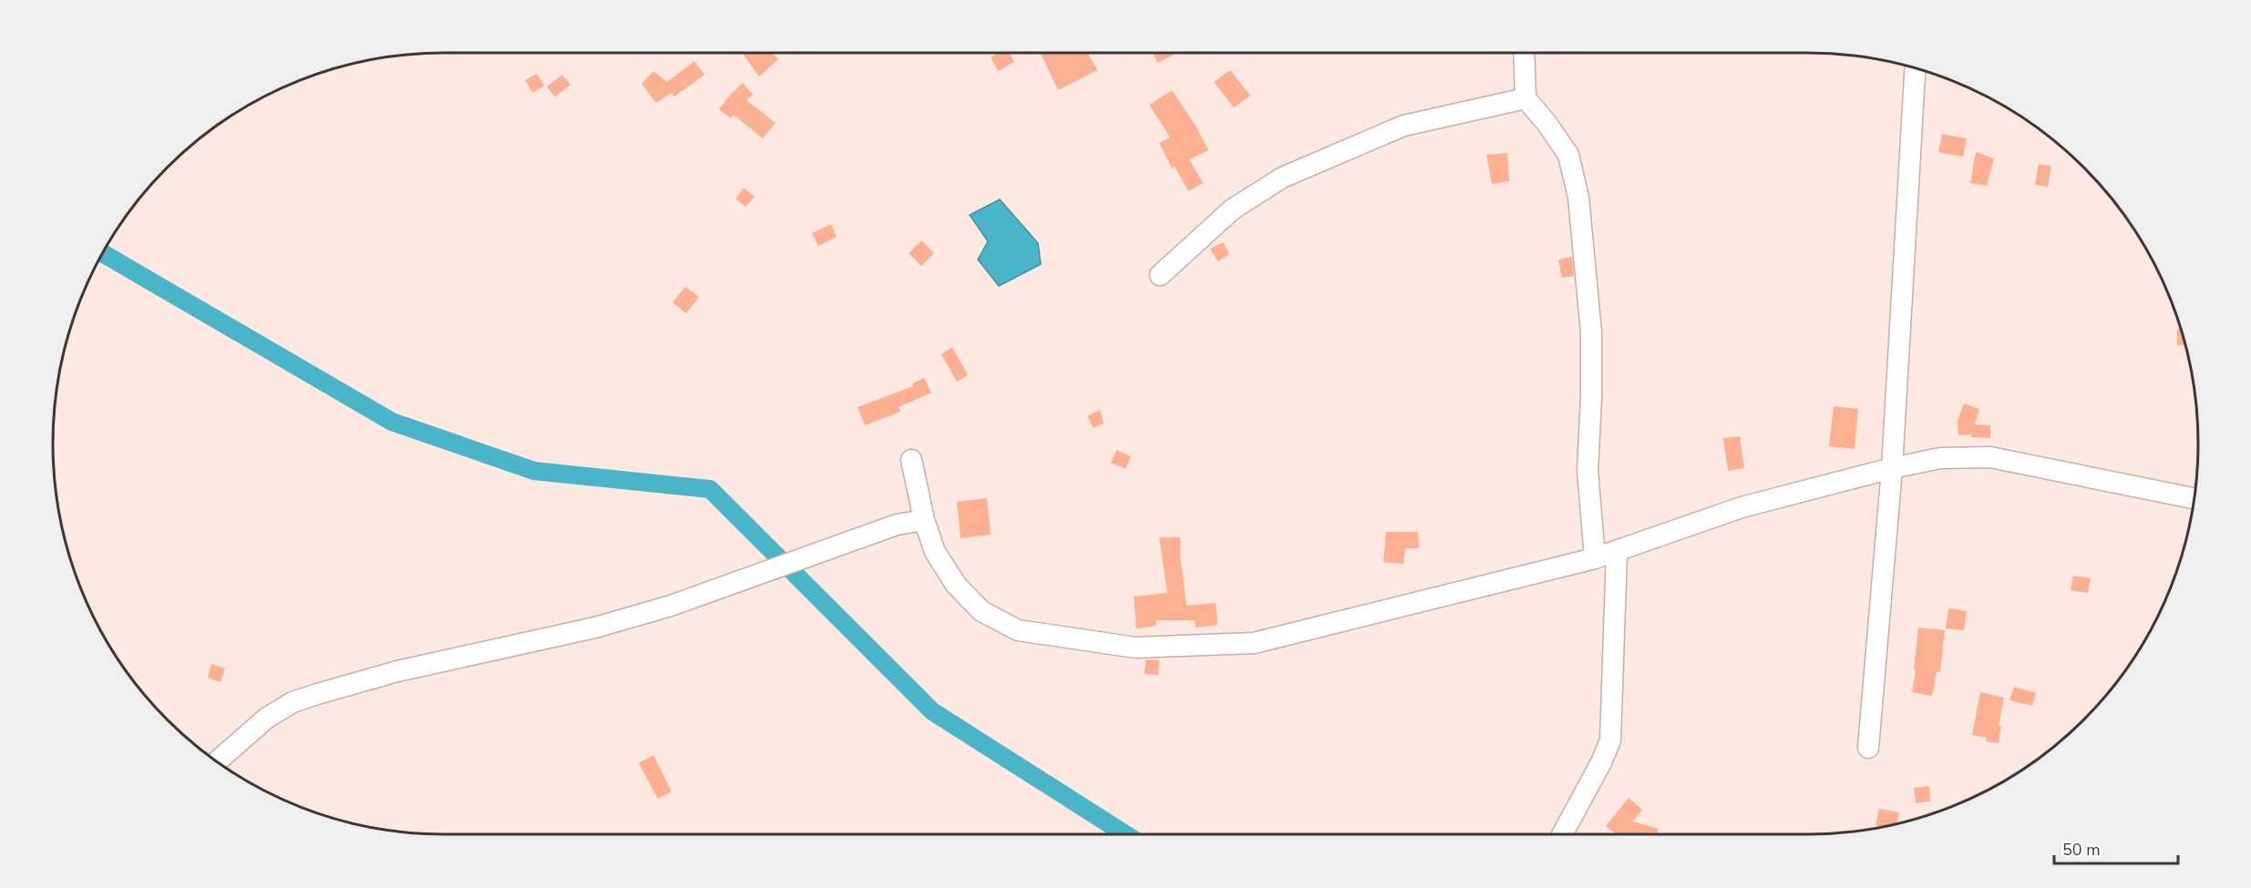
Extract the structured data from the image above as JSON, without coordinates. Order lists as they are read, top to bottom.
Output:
{
  "scale_bar": "50 m"
}
